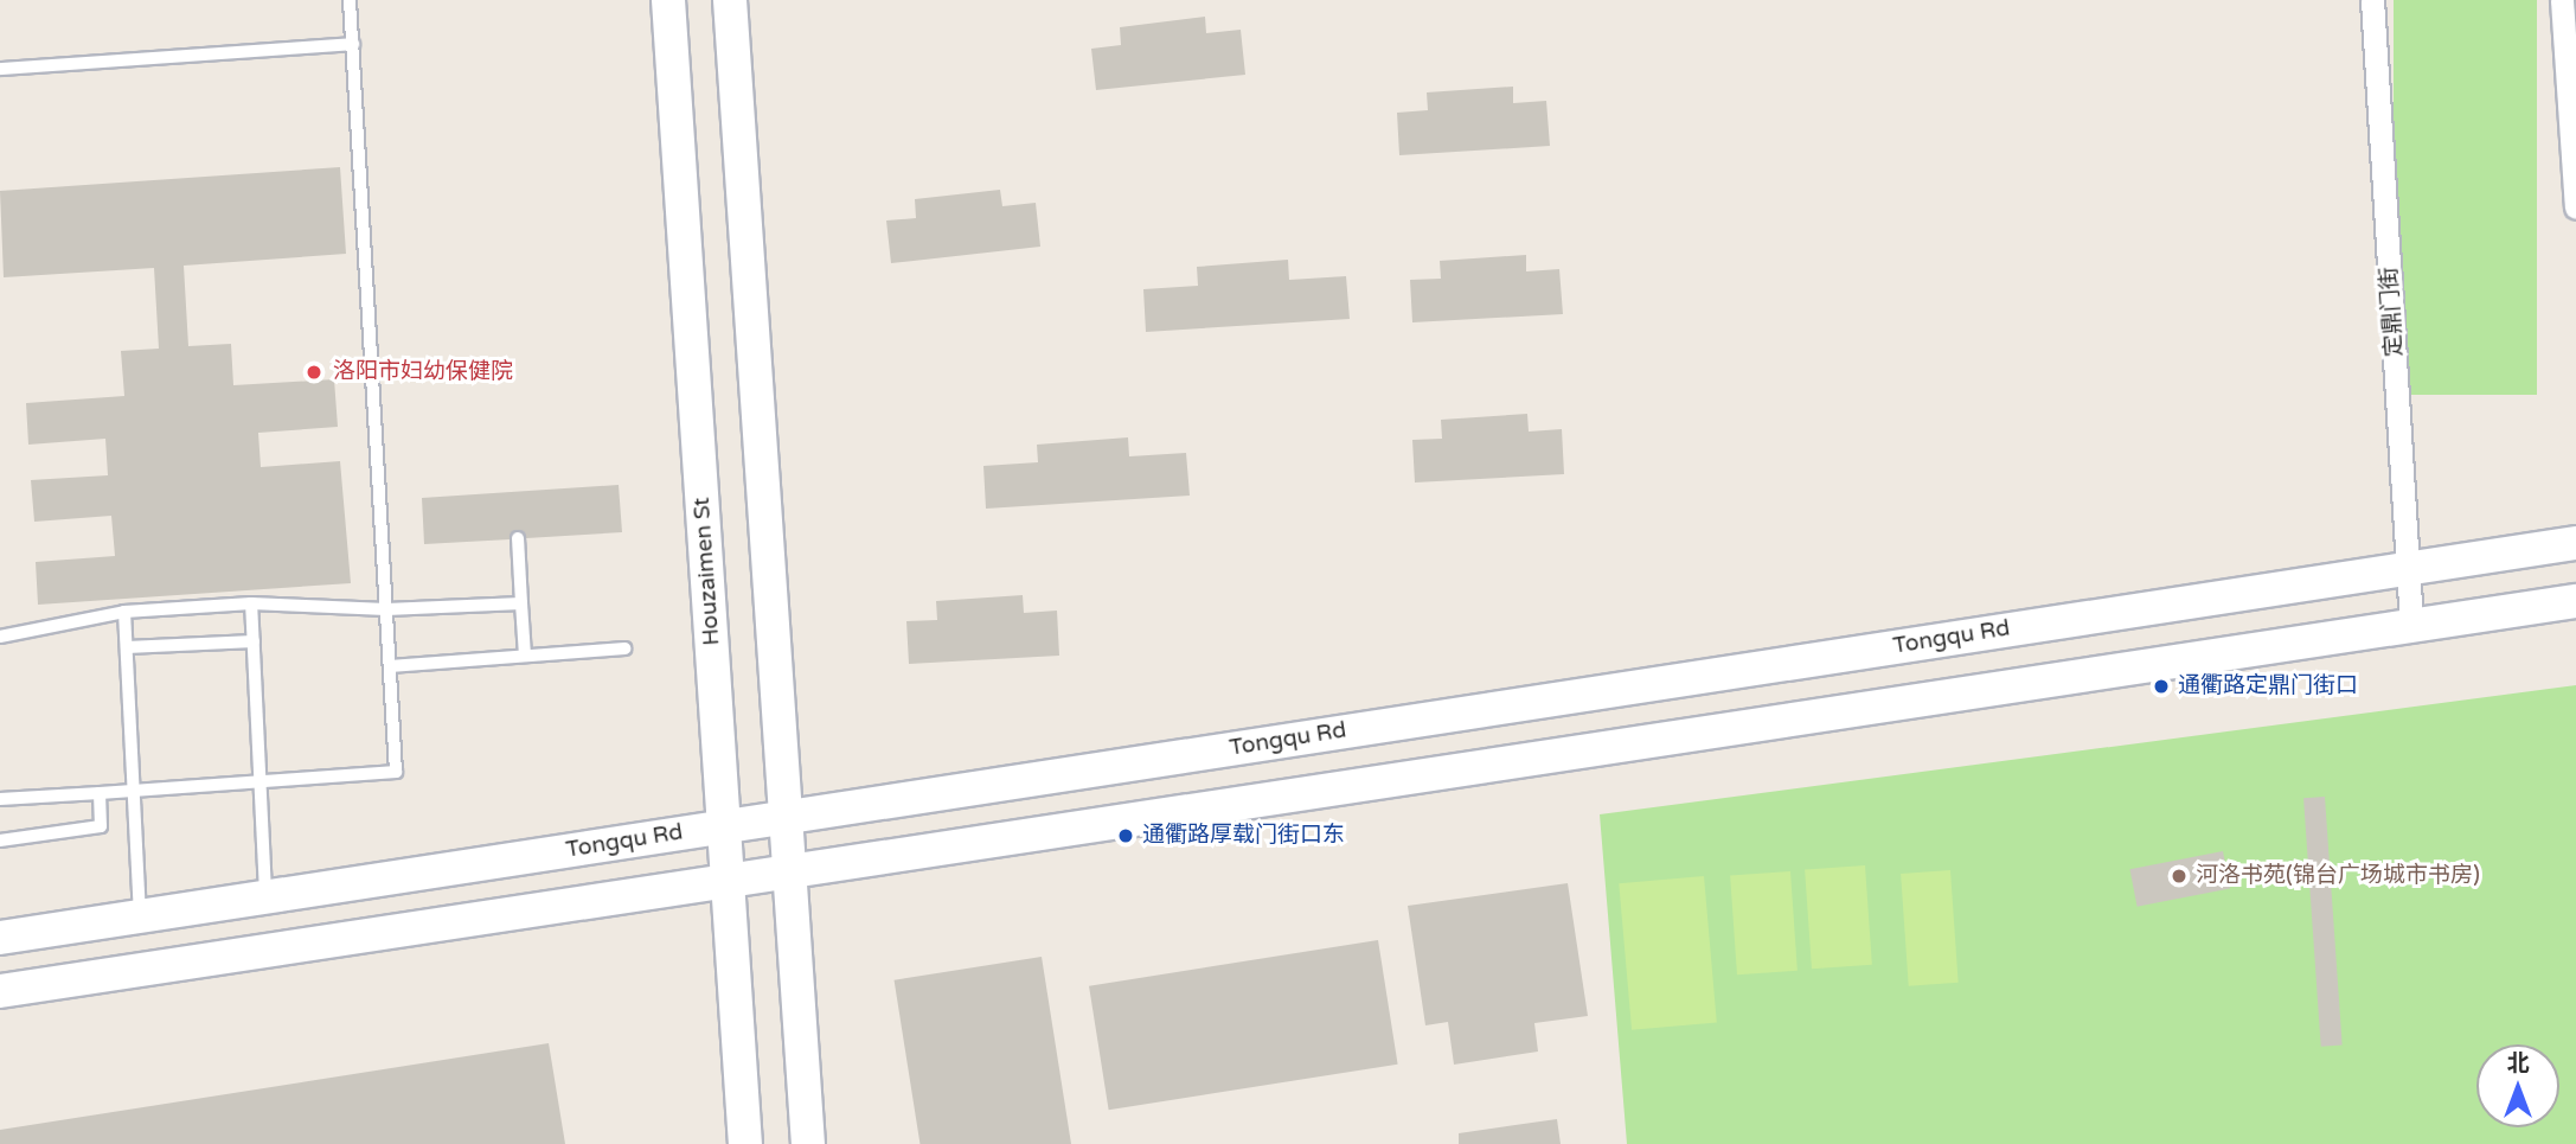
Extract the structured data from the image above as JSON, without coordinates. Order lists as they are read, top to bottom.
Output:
{
  "streets": {
    "street": ["定鼎门街", "Houzaimen St", "Tongqu Rd"]
  },
  "crossings": [
    ["定鼎门街", "Tongqu Rd"],
    ["Houzaimen St", "Tongqu Rd"]
  ],
  "places": [
    "洛阳市妇幼保健院",
    "通衢路定鼎门街口",
    "通衢路厚载门街口东",
    "河洛书苑(锦台广场城市书房)"
  ],
  "north": "top"
}
